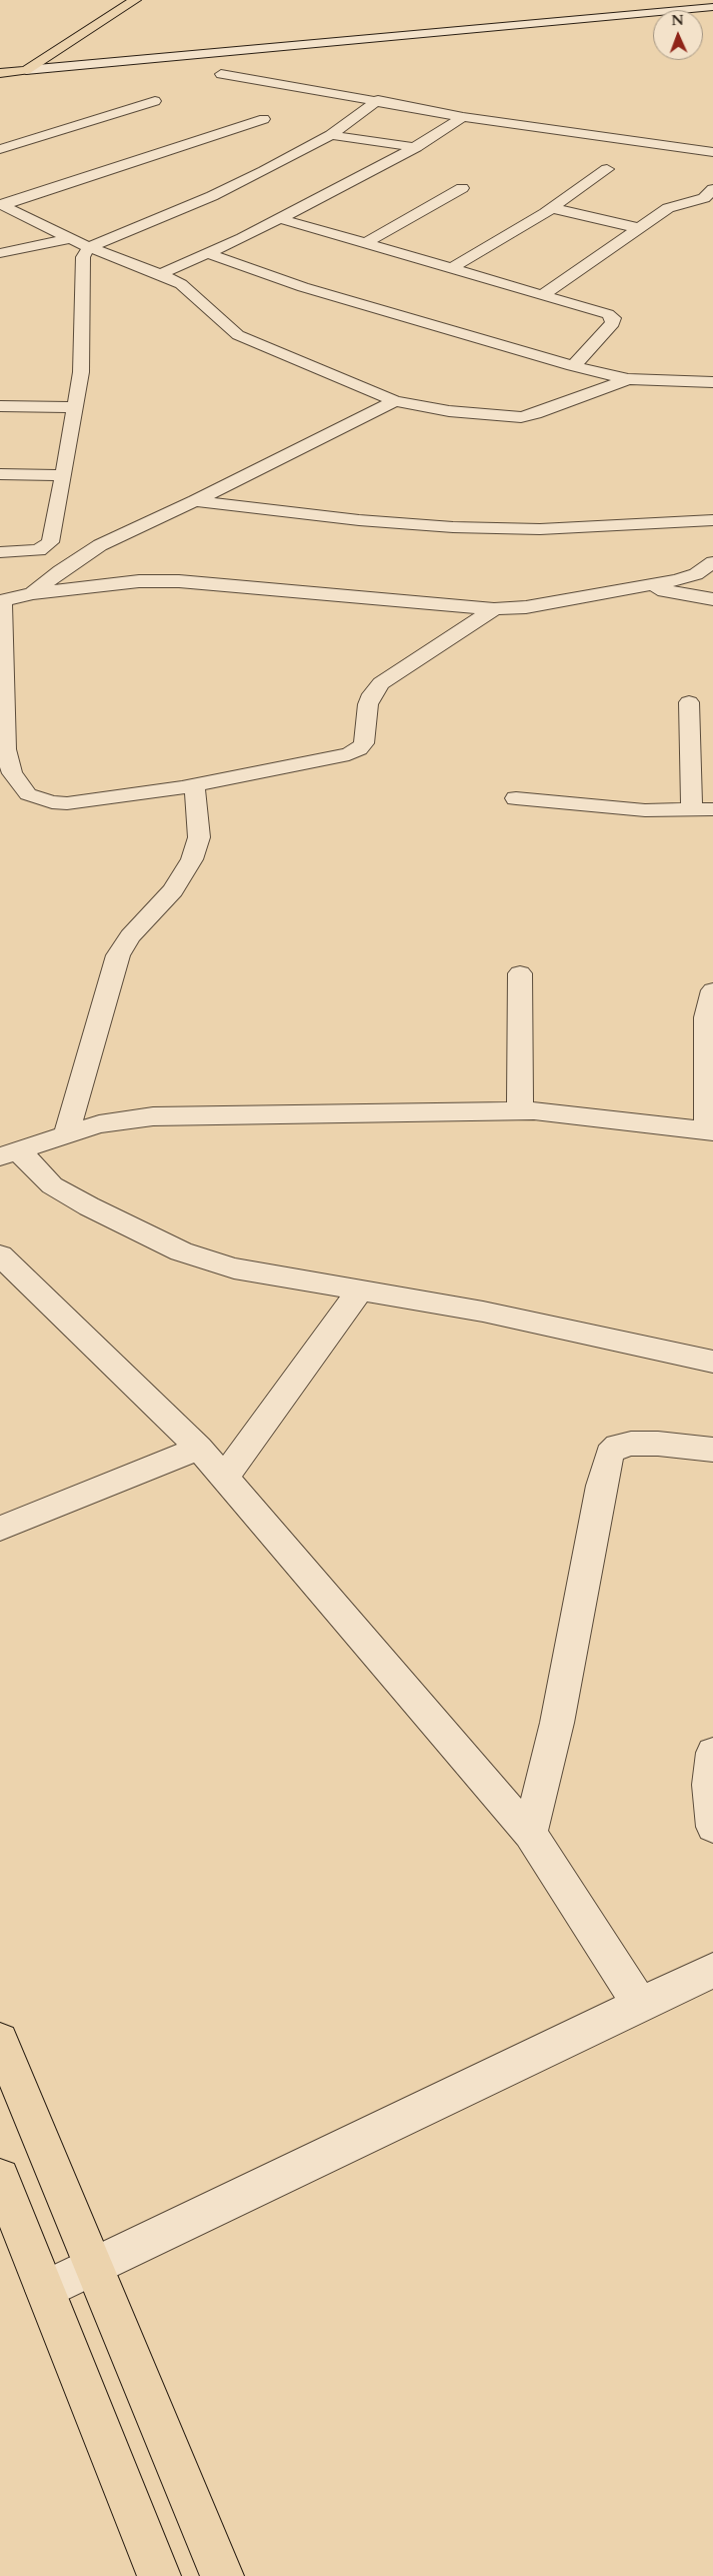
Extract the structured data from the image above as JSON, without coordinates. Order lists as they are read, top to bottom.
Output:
{
  "north": "top"
}
